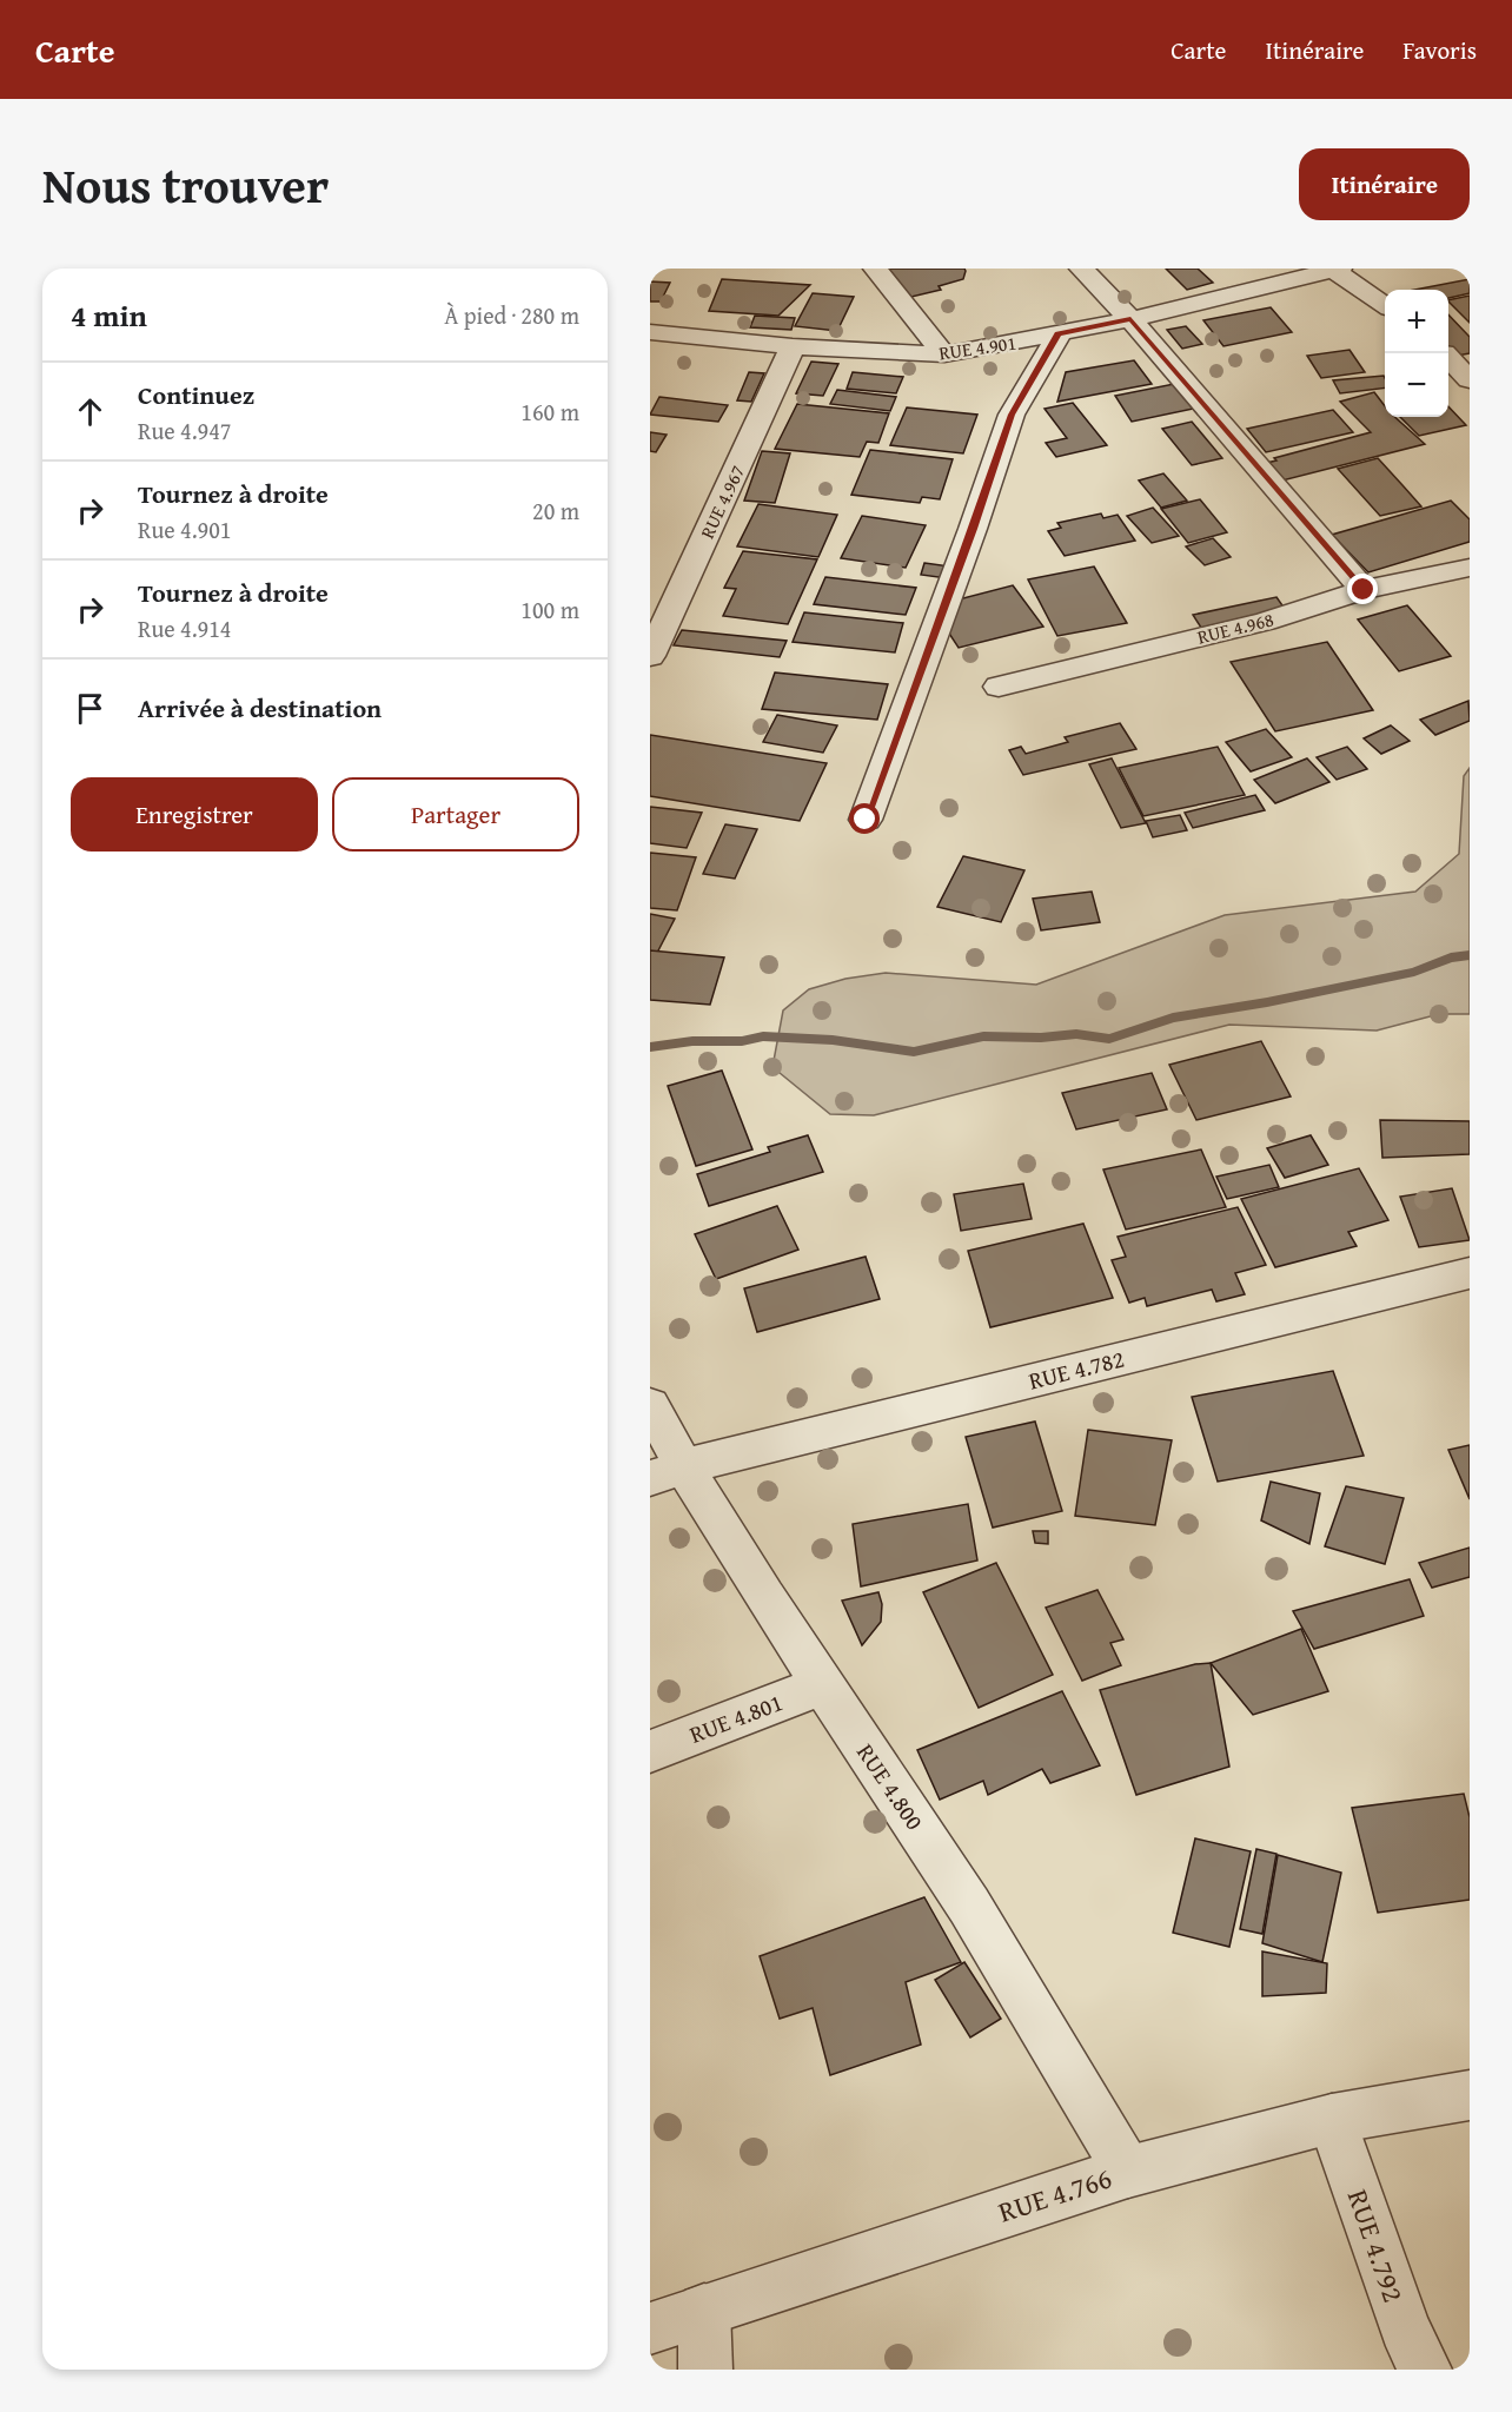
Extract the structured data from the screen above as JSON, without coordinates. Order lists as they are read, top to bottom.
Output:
{
  "streets": {
    "street": [
      "RUE 4.901",
      "RUE 4.967",
      "RUE 4.968",
      "RUE 4.782",
      "RUE 4.801",
      "RUE 4.800",
      "RUE 4.766",
      "RUE 4.792"
    ]
  },
  "crossings": [
    ["RUE 4.901", "RUE 4.967"],
    ["RUE 4.782", "RUE 4.800"],
    ["RUE 4.801", "RUE 4.800"],
    ["RUE 4.800", "RUE 4.766"],
    ["RUE 4.766", "RUE 4.792"]
  ],
  "page": {
    "header": "Carte",
    "nav": ["Carte", "Itinéraire", "Favoris"],
    "title": "Nous trouver",
    "buttons": [
      "Itinéraire",
      ["Enregistrer", "Partager"]
    ],
    "heading": ["4 min", "À pied · 280 m"],
    "map_buttons": ["+", "−"],
    "list": [
      ["Continuez", "Rue 4.947", "160 m"],
      ["Tournez à droite", "Rue 4.901", "20 m"],
      ["Tournez à droite", "Rue 4.914", "100 m"],
      "Arrivée à destination"
    ]
  }
}
